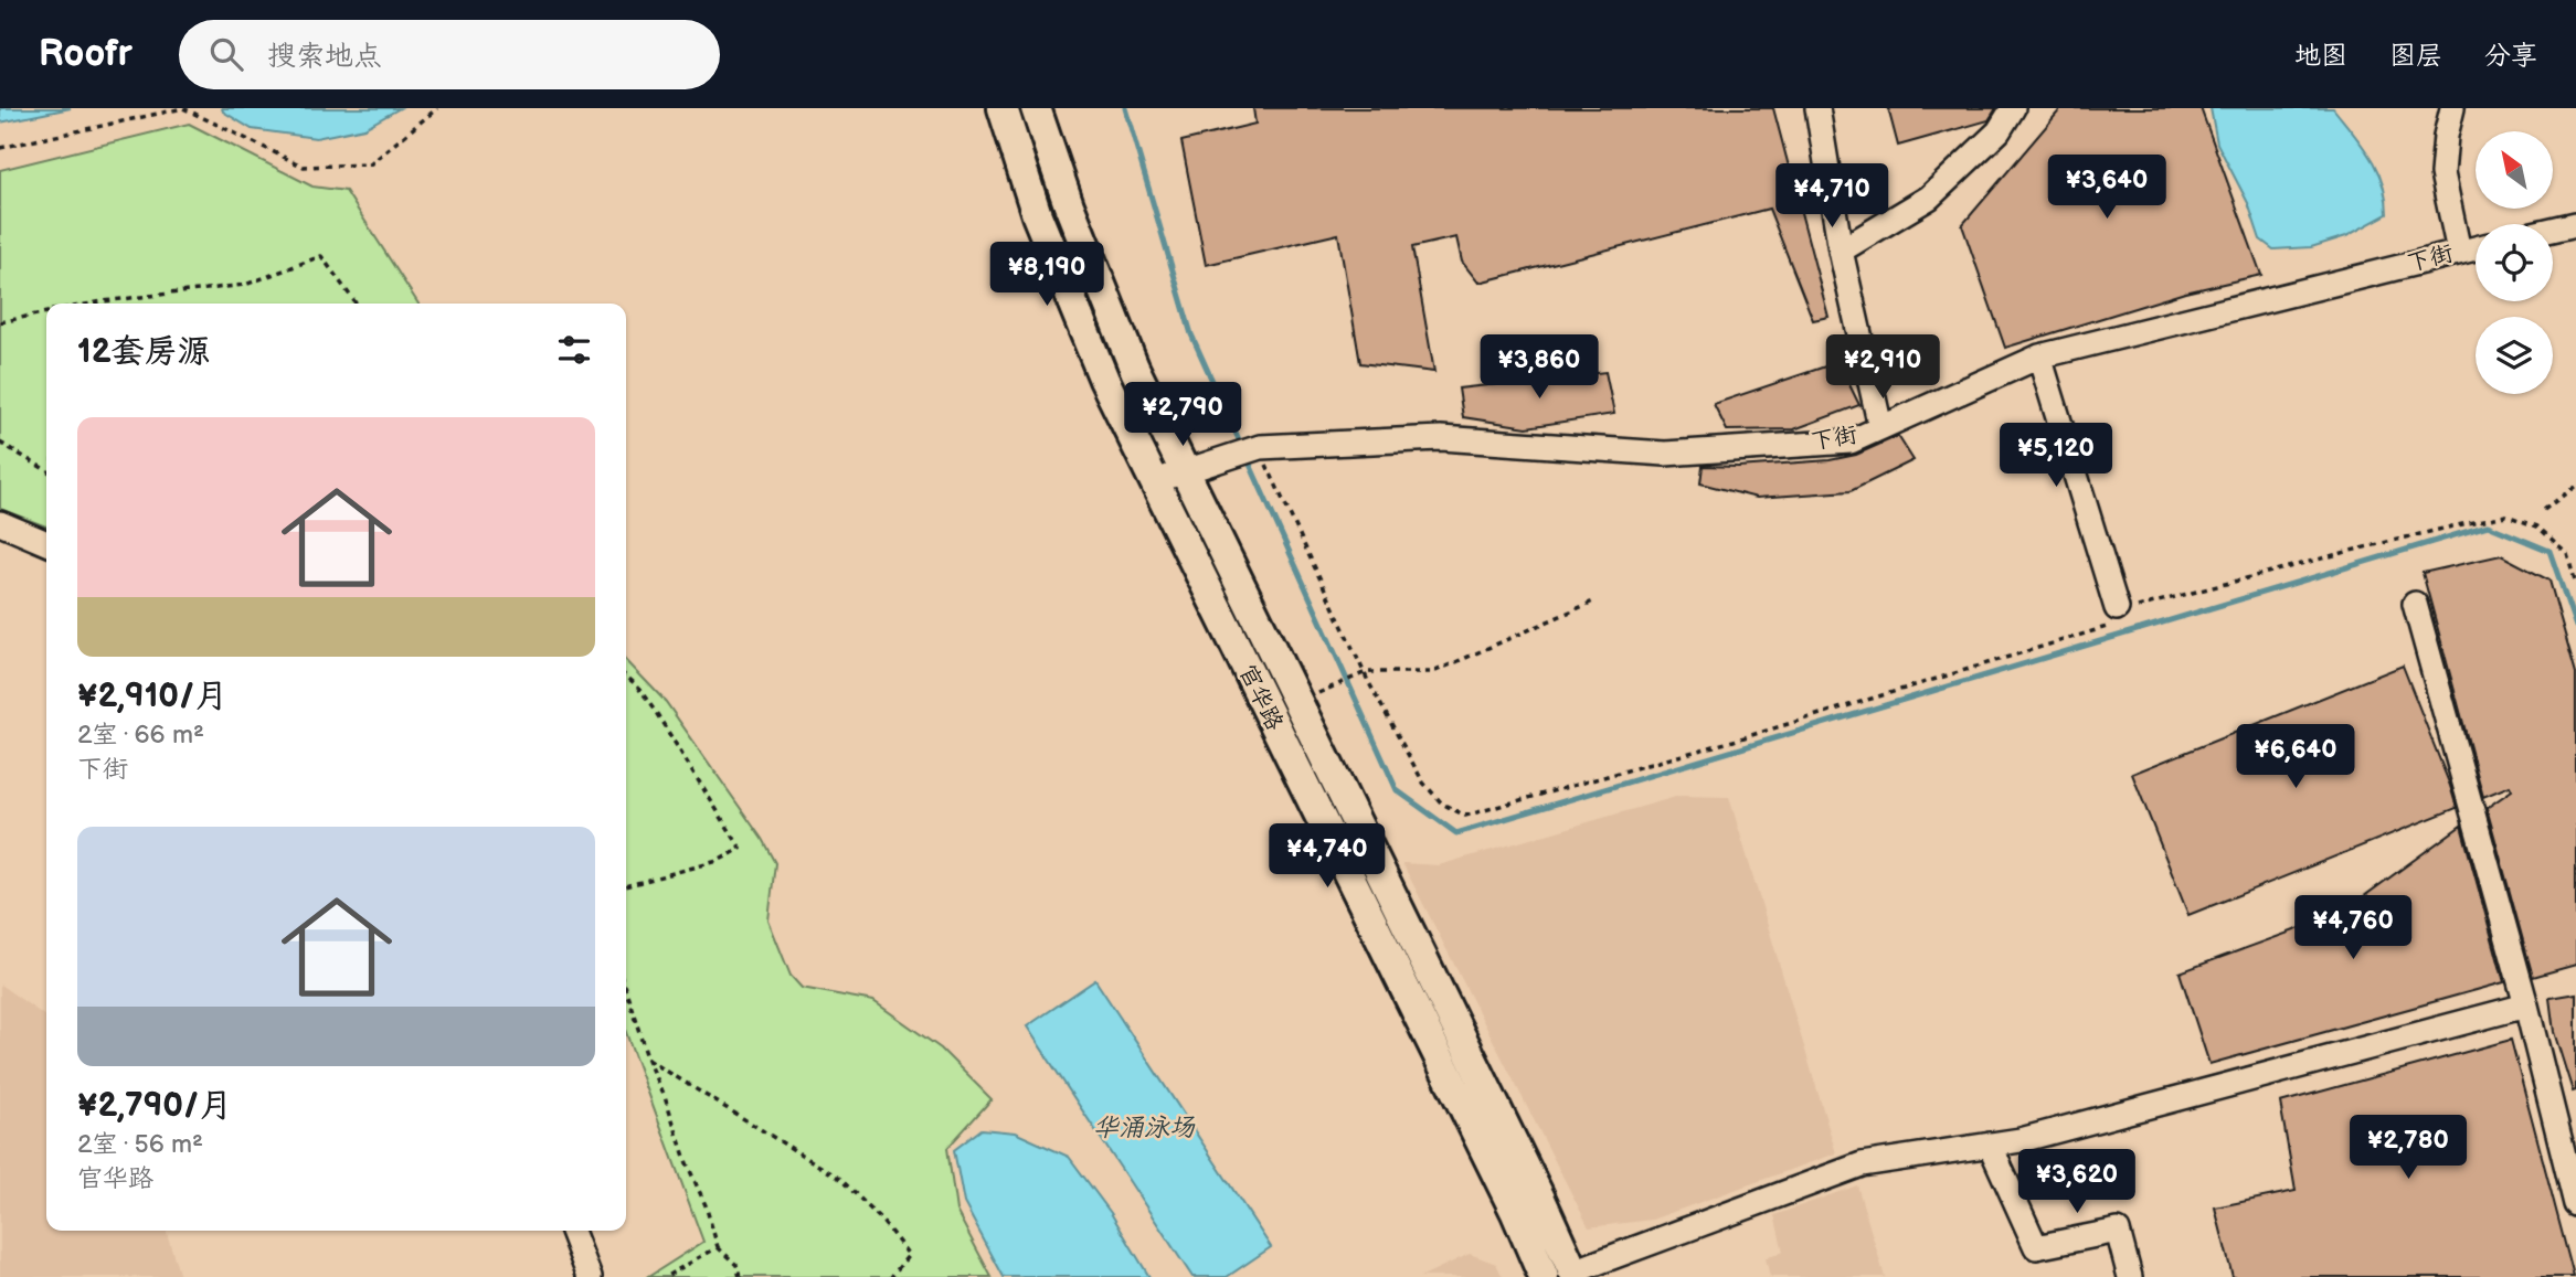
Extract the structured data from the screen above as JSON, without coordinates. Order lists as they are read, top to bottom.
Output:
{
  "streets": {
    "main road": ["官华路"],
    "street": ["下街"]
  },
  "crossings": [
    ["下街", "官华路"]
  ],
  "water": ["华涌泳场"],
  "north": "top left",
  "page": {
    "header": "Roofr",
    "search": "搜索地点",
    "nav": ["地图", "图层", "分享"],
    "price": [
      "¥3,640",
      "¥4,710",
      "¥8,190",
      "¥3,860",
      "¥2,910",
      "¥2,790",
      "¥5,120",
      "¥6,640",
      "¥4,740",
      "¥4,760",
      "¥2,780",
      "¥3,620"
    ],
    "heading": "12套房源",
    "list": [
      {
        "name": "¥2,910/月",
        "note": "2室 · 66 m² · 下街"
      },
      {
        "name": "¥2,790/月",
        "note": "2室 · 56 m² · 官华路"
      }
    ]
  }
}
